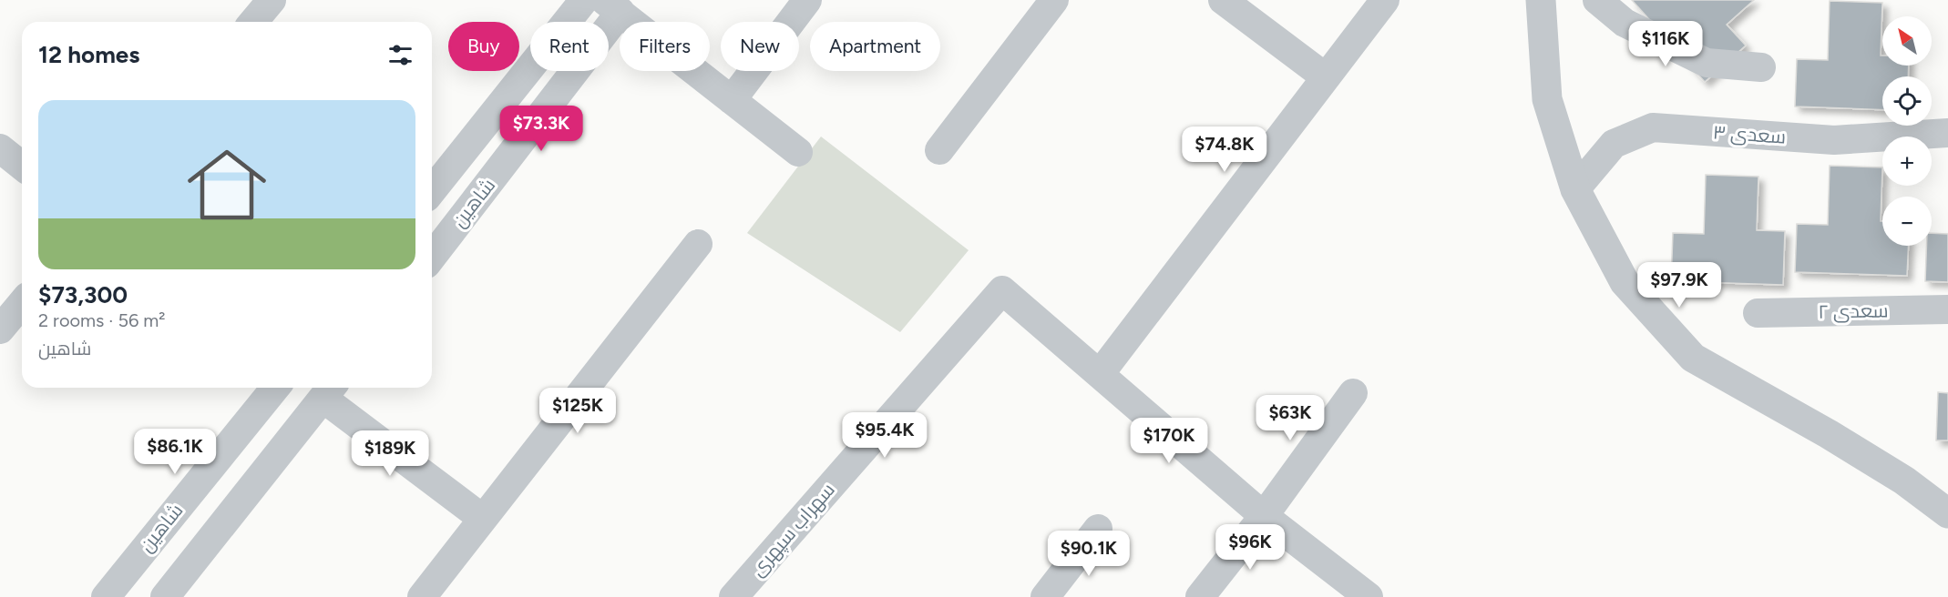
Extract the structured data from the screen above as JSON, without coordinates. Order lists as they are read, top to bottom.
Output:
{
  "streets": {
    "street": [
      "سعدی ۳",
      "شاهین",
      "سعدی ۲",
      "سهراب سپهری"
    ]
  },
  "north": "top left",
  "page": {
    "map_buttons": ["+", "−"],
    "price": [
      "$116K",
      "$73.3K",
      "$74.8K",
      "$97.9K",
      "$125K",
      "$63K",
      "$95.4K",
      "$170K",
      "$86.1K",
      "$189K",
      "$96K",
      "$90.1K"
    ],
    "chip": [
      "Buy",
      "Rent",
      "Filters",
      "New",
      "Apartment"
    ],
    "heading": "12 homes",
    "list": [
      {
        "name": "$73,300",
        "note": "2 rooms · 56 m² · شاهین"
      }
    ]
  }
}
